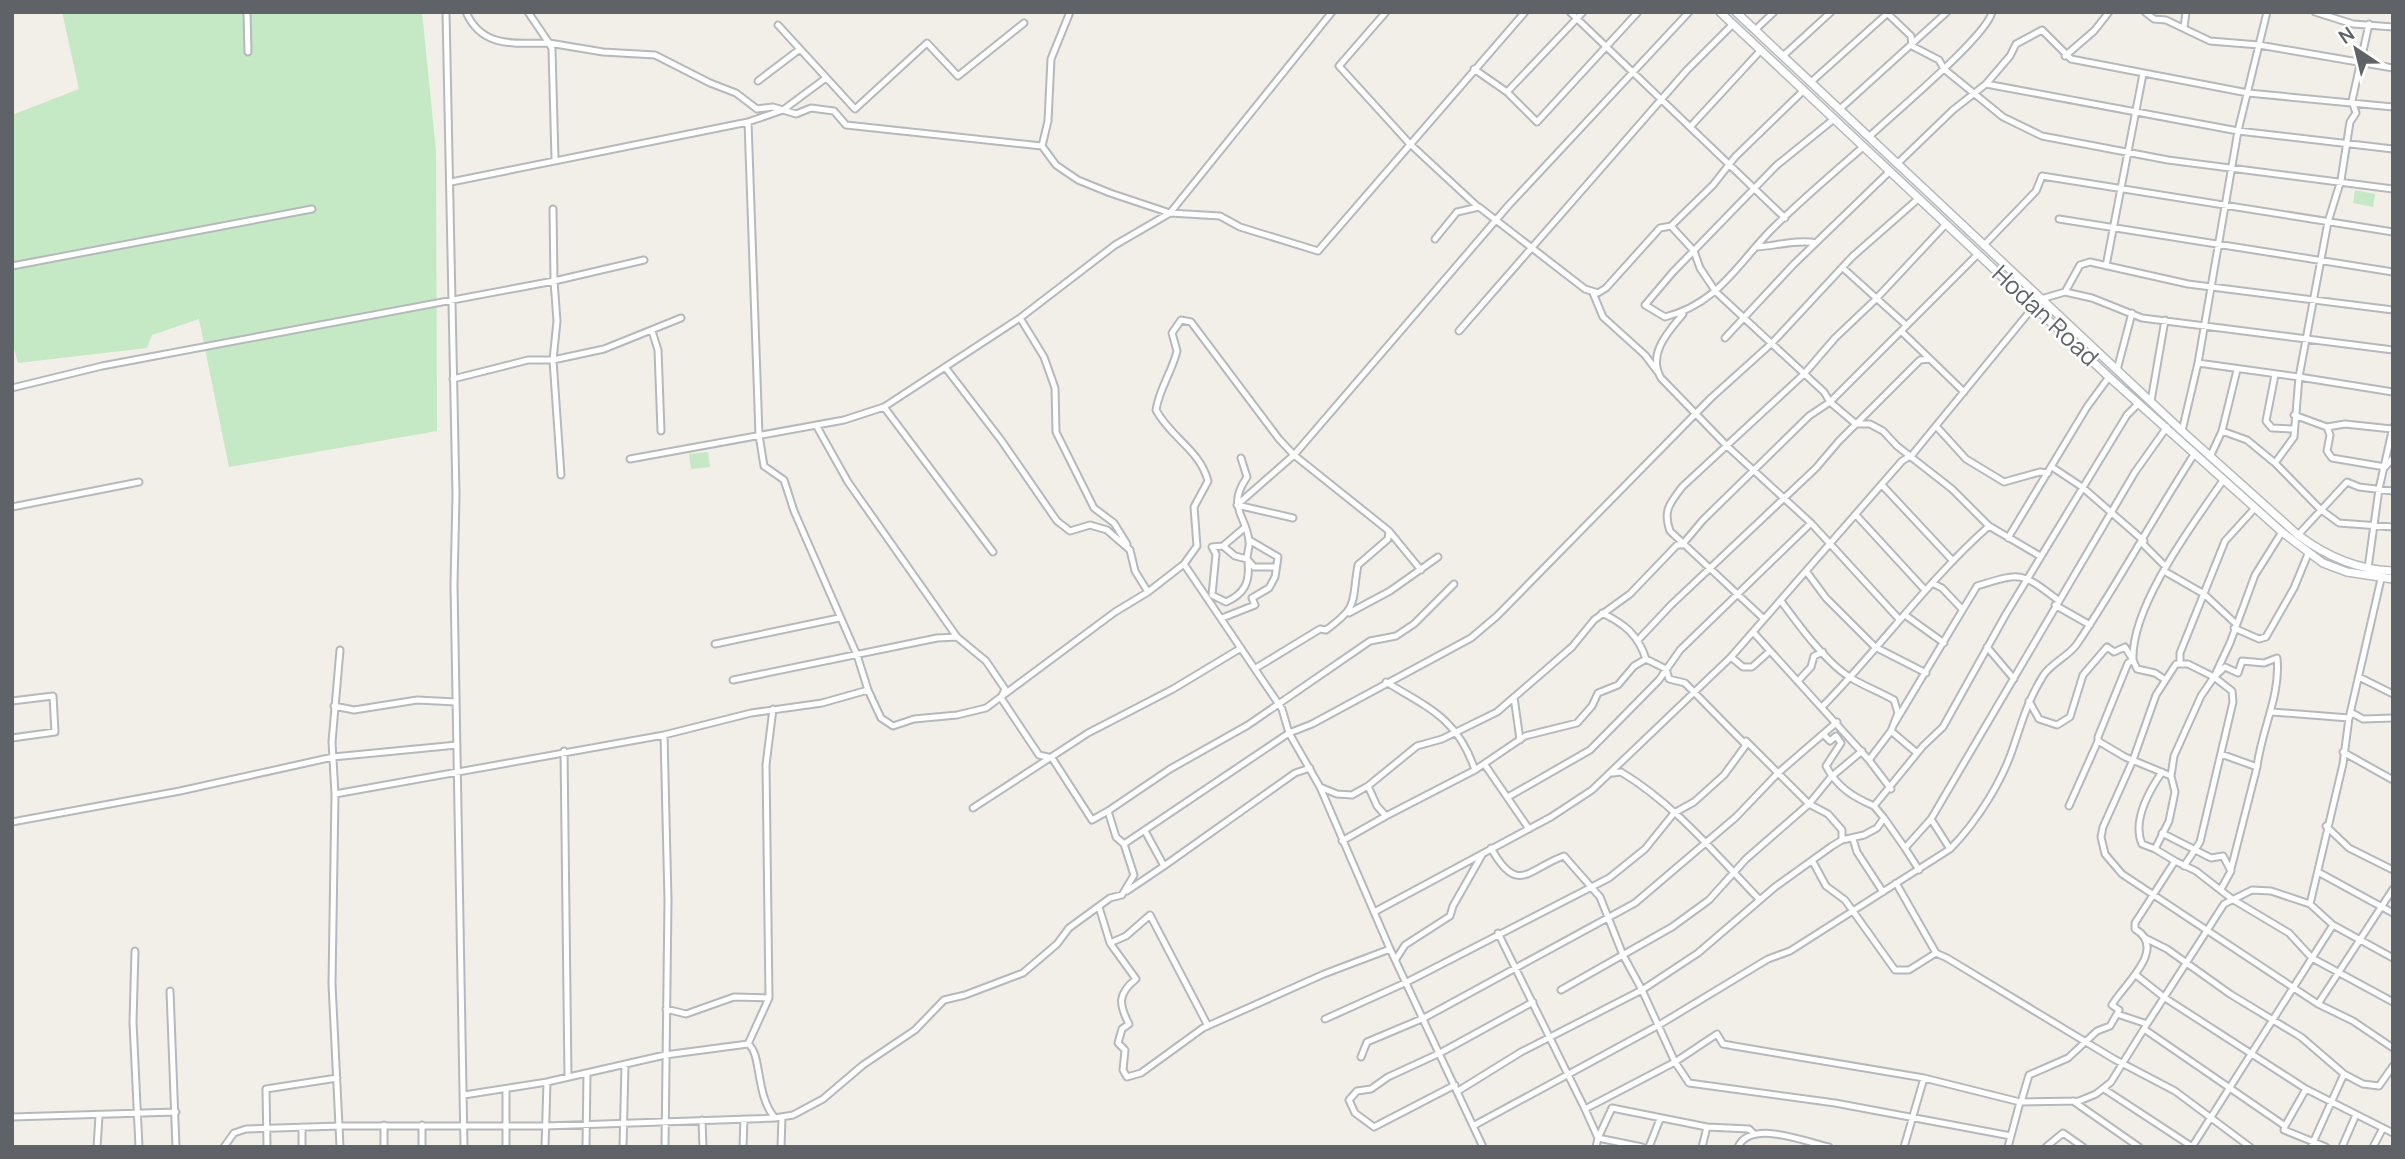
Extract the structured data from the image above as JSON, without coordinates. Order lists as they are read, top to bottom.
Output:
{
  "streets": {
    "main road": ["Hodan Road"]
  },
  "north": "top left"
}
